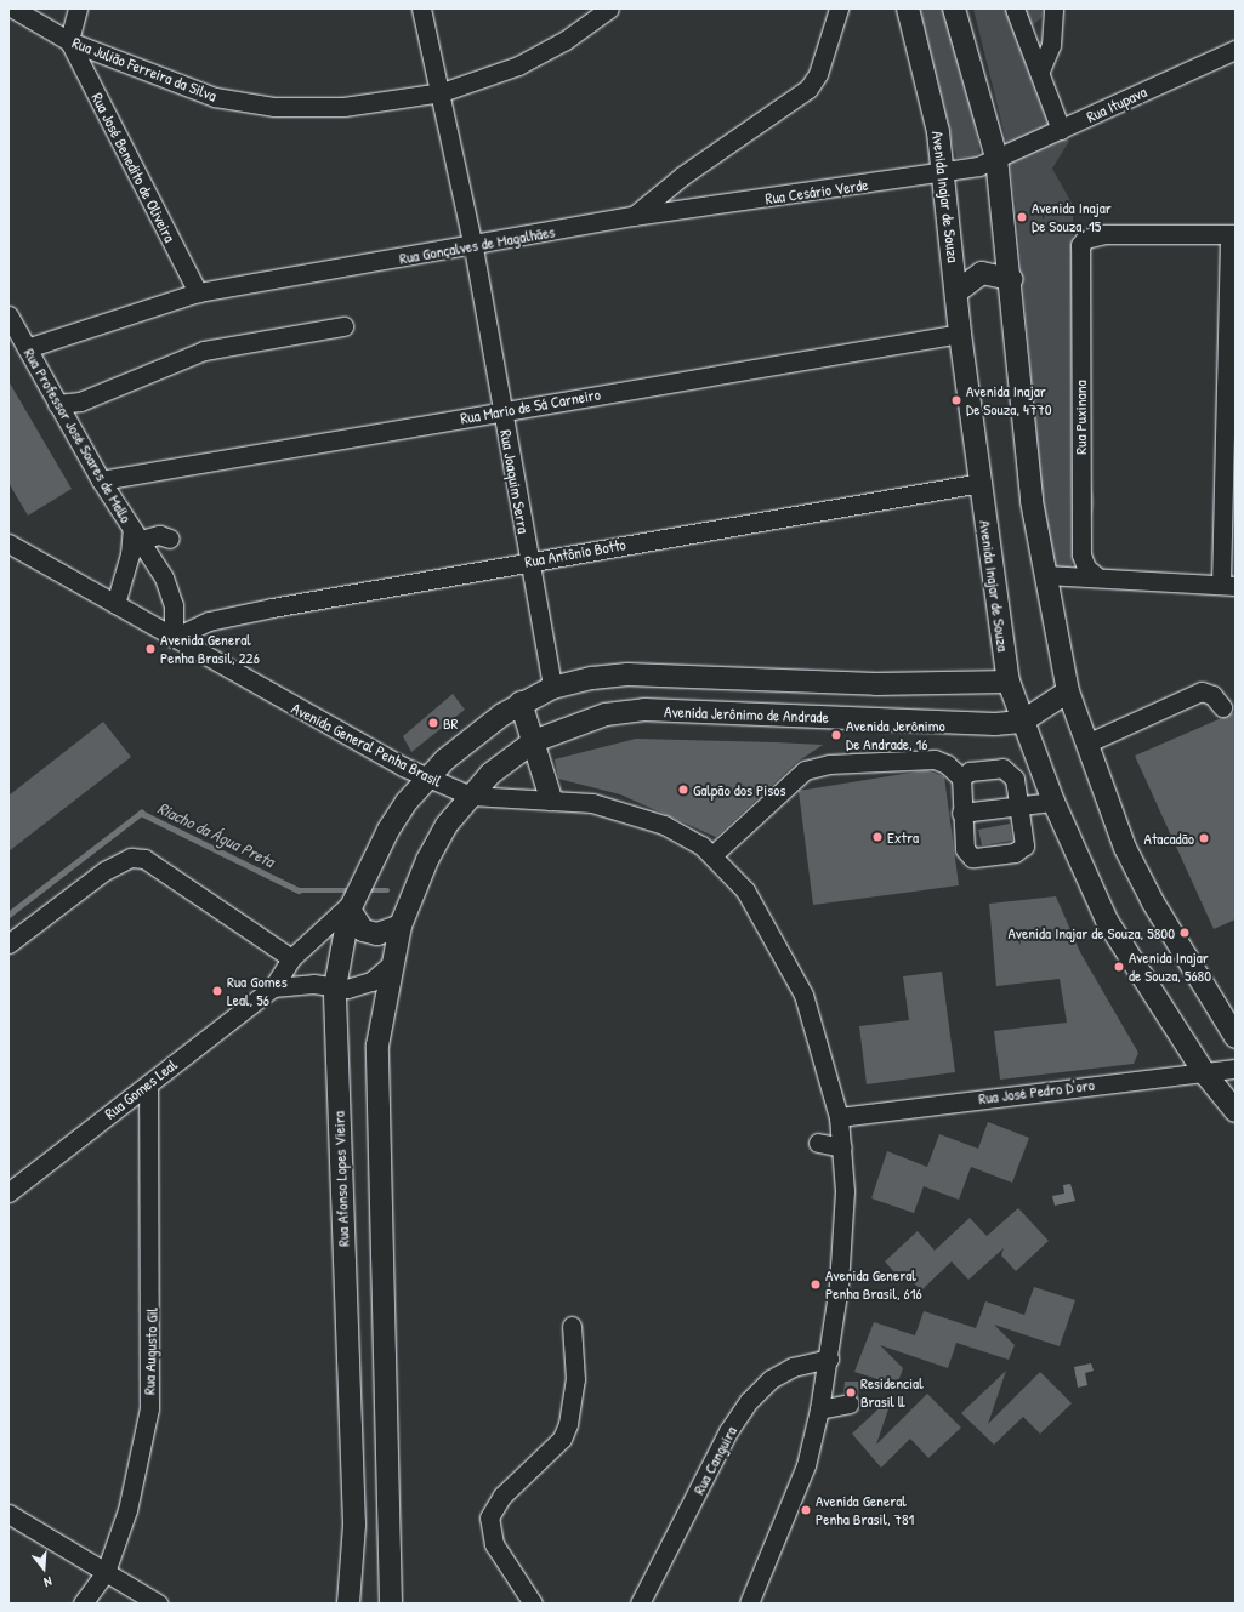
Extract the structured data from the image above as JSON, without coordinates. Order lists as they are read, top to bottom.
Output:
{
  "streets": {
    "main road": ["Avenida Inajar de Souza", "Avenida Jerônimo de Andrade", "Rua Afonso Lopes Vieira"],
    "street": [
      "Rua Julião Ferreira da Silva",
      "Rua Itupava",
      "Rua José Benedito de Oliveira",
      "Rua Cesário Verde",
      "Rua Gonçalves de Magalhães",
      "Rua Mario de Sá Carneiro",
      "Rua Puxinana",
      "Rua Professor José Soares de Mello",
      "Rua Joaquim Serra",
      "Rua Antônio Botto",
      "Avenida General Penha Brasil",
      "Rua Gomes Leal",
      "Rua José Pedro D'oro",
      "Rua Augusto Gil",
      "Rua Canguira"
    ]
  },
  "crossings": [
    ["Rua Julião Ferreira da Silva", "Rua José Benedito de Oliveira"],
    ["Rua Julião Ferreira da Silva", "Rua Joaquim Serra"],
    ["Rua Itupava", "Rua Cesário Verde"],
    ["Rua José Benedito de Oliveira", "Rua Gonçalves de Magalhães"],
    ["Rua Cesário Verde", "Avenida Inajar de Souza"],
    ["Rua Cesário Verde", "Rua Gonçalves de Magalhães"],
    ["Avenida Inajar de Souza", "Rua Mario de Sá Carneiro"],
    ["Avenida Inajar de Souza", "Rua Antônio Botto"],
    ["Avenida Inajar de Souza", "Avenida Jerônimo de Andrade"],
    ["Avenida Inajar de Souza", "Rua José Pedro D'oro"],
    ["Rua Gonçalves de Magalhães", "Rua Professor José Soares de Mello"],
    ["Rua Gonçalves de Magalhães", "Rua Joaquim Serra"],
    ["Rua Mario de Sá Carneiro", "Rua Professor José Soares de Mello"],
    ["Rua Mario de Sá Carneiro", "Rua Joaquim Serra"],
    ["Rua Professor José Soares de Mello", "Rua Antônio Botto"],
    ["Rua Professor José Soares de Mello", "Avenida General Penha Brasil"],
    ["Rua Joaquim Serra", "Rua Antônio Botto"],
    ["Rua Antônio Botto", "Avenida General Penha Brasil"],
    ["Avenida Jerônimo de Andrade", "Avenida General Penha Brasil"],
    ["Avenida General Penha Brasil", "Rua José Pedro D'oro"],
    ["Avenida General Penha Brasil", "Rua Afonso Lopes Vieira"],
    ["Avenida General Penha Brasil", "Rua Canguira"],
    ["Rua Gomes Leal", "Rua Afonso Lopes Vieira"],
    ["Rua Gomes Leal", "Rua Augusto Gil"]
  ],
  "water": ["Riacho da Água Preta"],
  "places": [
    "Avenida Inajar De Souza, 15",
    "Avenida Inajar De Souza, 4770",
    "Avenida General Penha Brasil, 226",
    "BR",
    "Avenida Jerônimo De Andrade, 16",
    "Galpão dos Pisos",
    "Extra",
    "Atacadão",
    "Avenida Inajar de Souza, 5800",
    "Avenida Inajar de Souza, 5680",
    "Rua Gomes Leal, 56",
    "Avenida General Penha Brasil, 616",
    "Residencial Brasil ll",
    "Avenida General Penha Brasil, 781"
  ],
  "north": "bottom"
}
